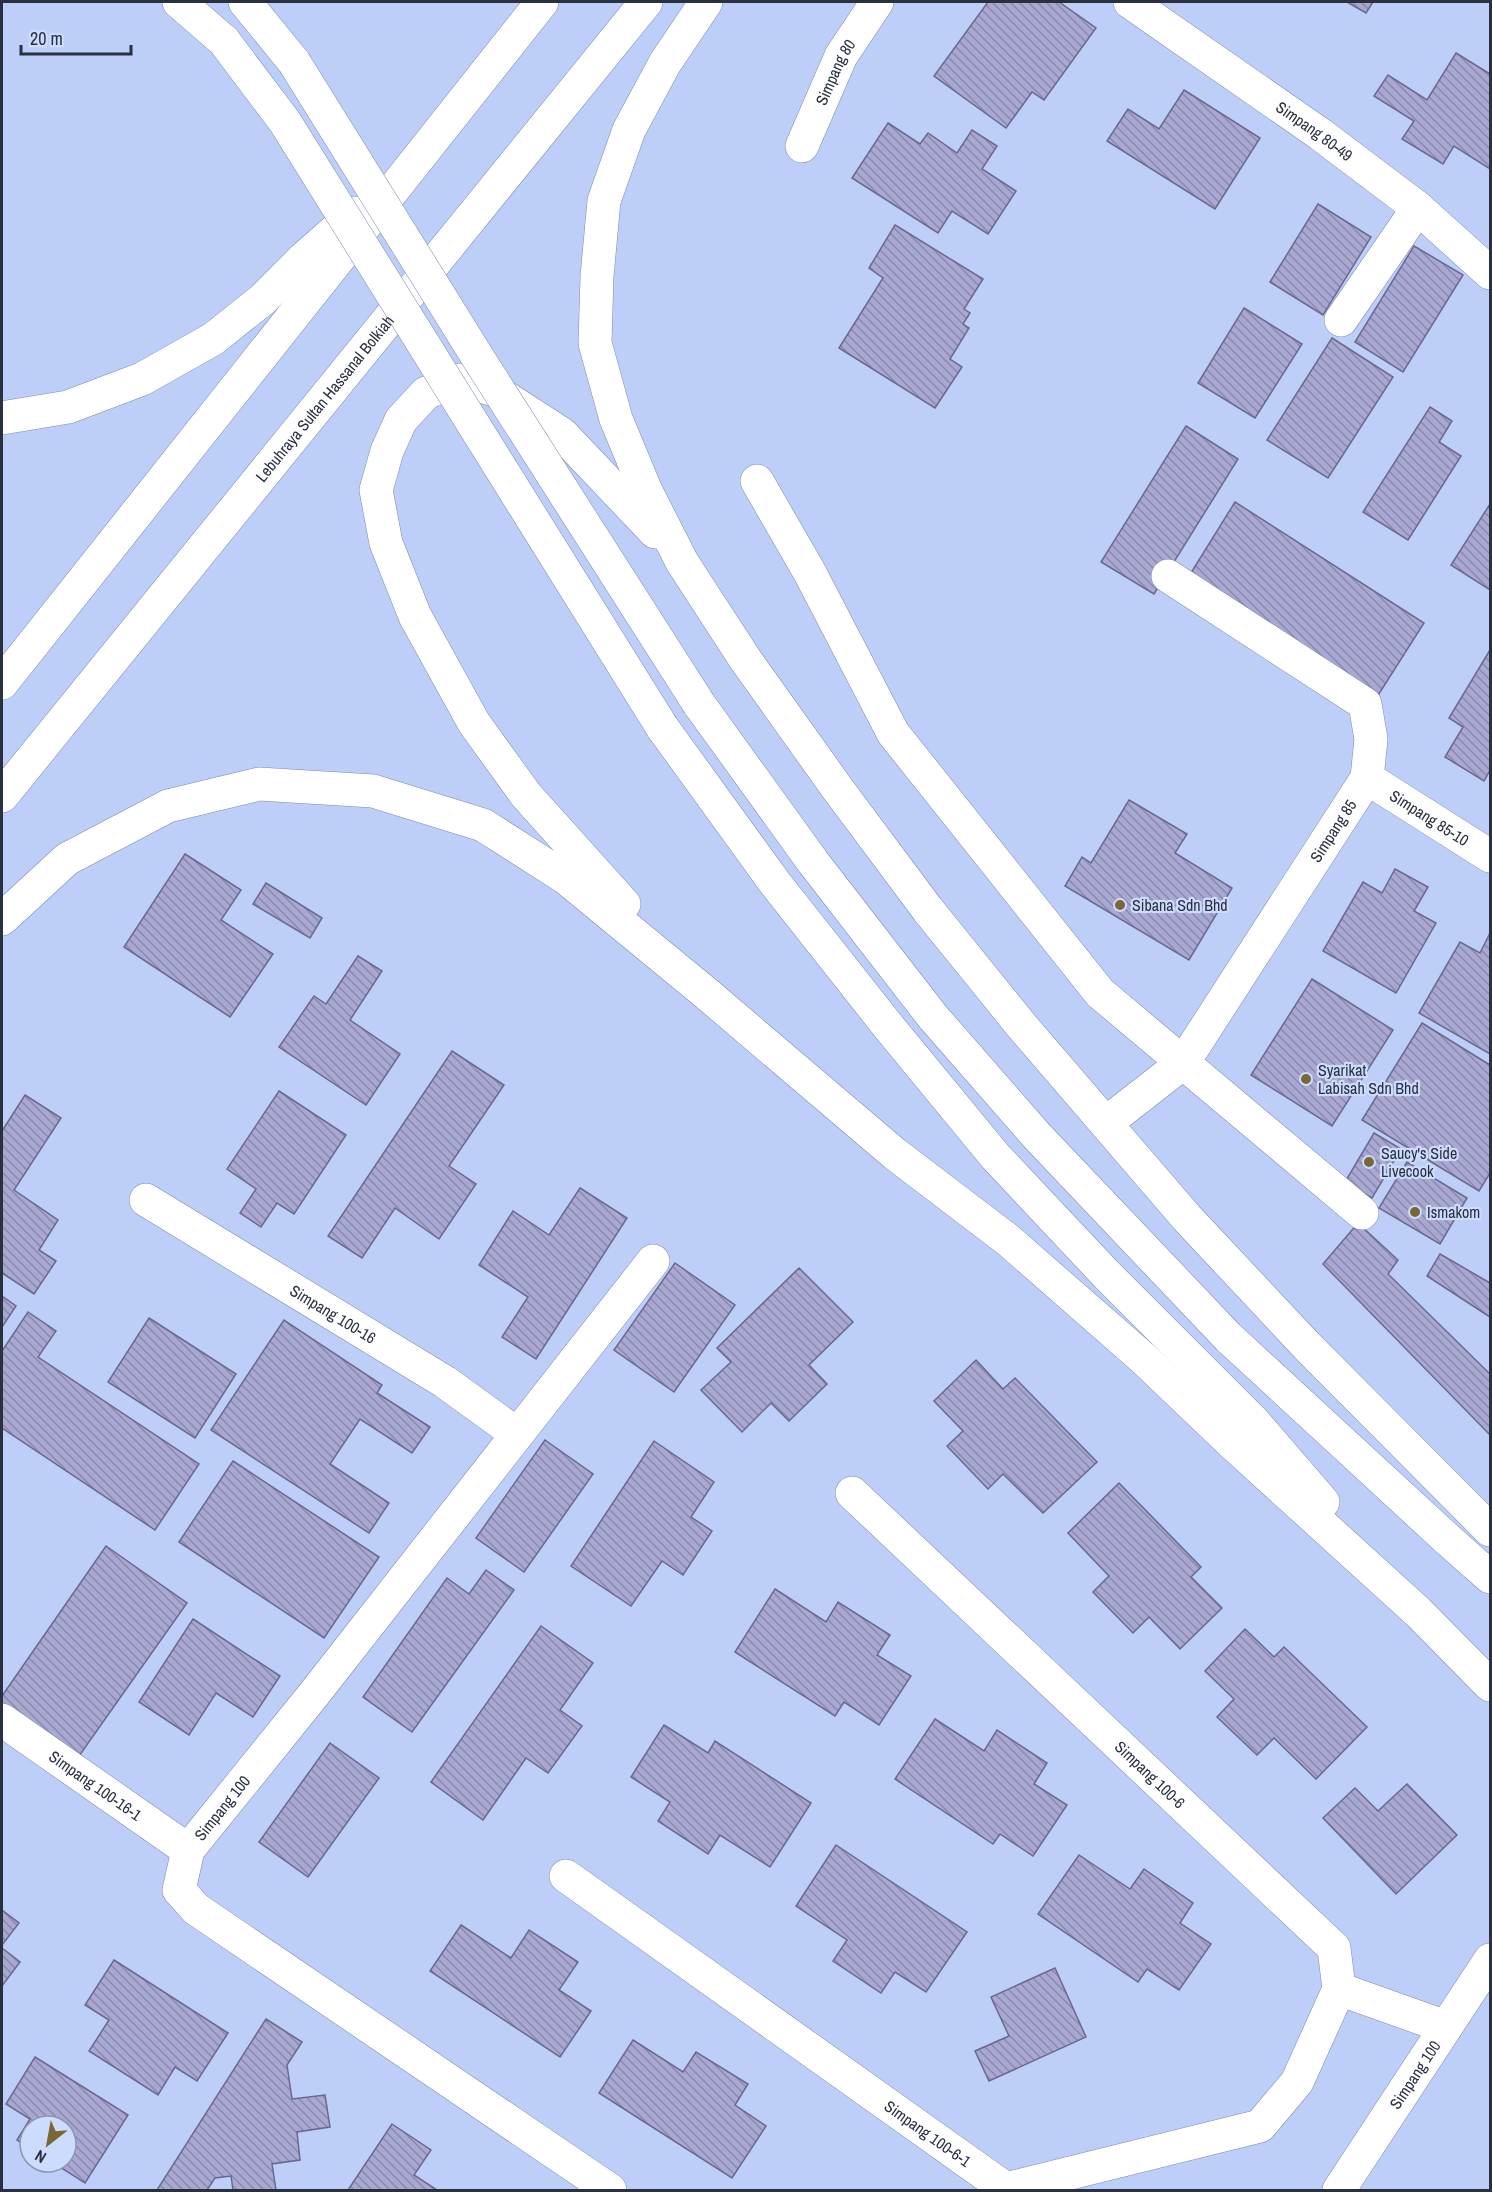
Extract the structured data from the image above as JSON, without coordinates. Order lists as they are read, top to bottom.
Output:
{
  "streets": {
    "main road": [
      "Simpang 80",
      "Simpang 80-49",
      "Lebuhraya Sultan Hassanal Bolkiah",
      "Simpang 85-10",
      "Simpang 85",
      "Simpang 100-16",
      "Simpang 100-6",
      "Simpang 100-16-1",
      "Simpang 100",
      "Simpang 100-6-1"
    ]
  },
  "crossings": [
    ["Simpang 85-10", "Simpang 85"],
    ["Simpang 100-16", "Simpang 100"],
    ["Simpang 100-6", "Simpang 100-6-1"],
    ["Simpang 100-16-1", "Simpang 100"]
  ],
  "places": [
    "Sibana Sdn Bhd",
    "Syarikat Labisah Sdn Bhd",
    "Saucy's Side Livecook",
    "Ismakom"
  ],
  "scale_bar": "20 m",
  "north": "bottom left"
}
